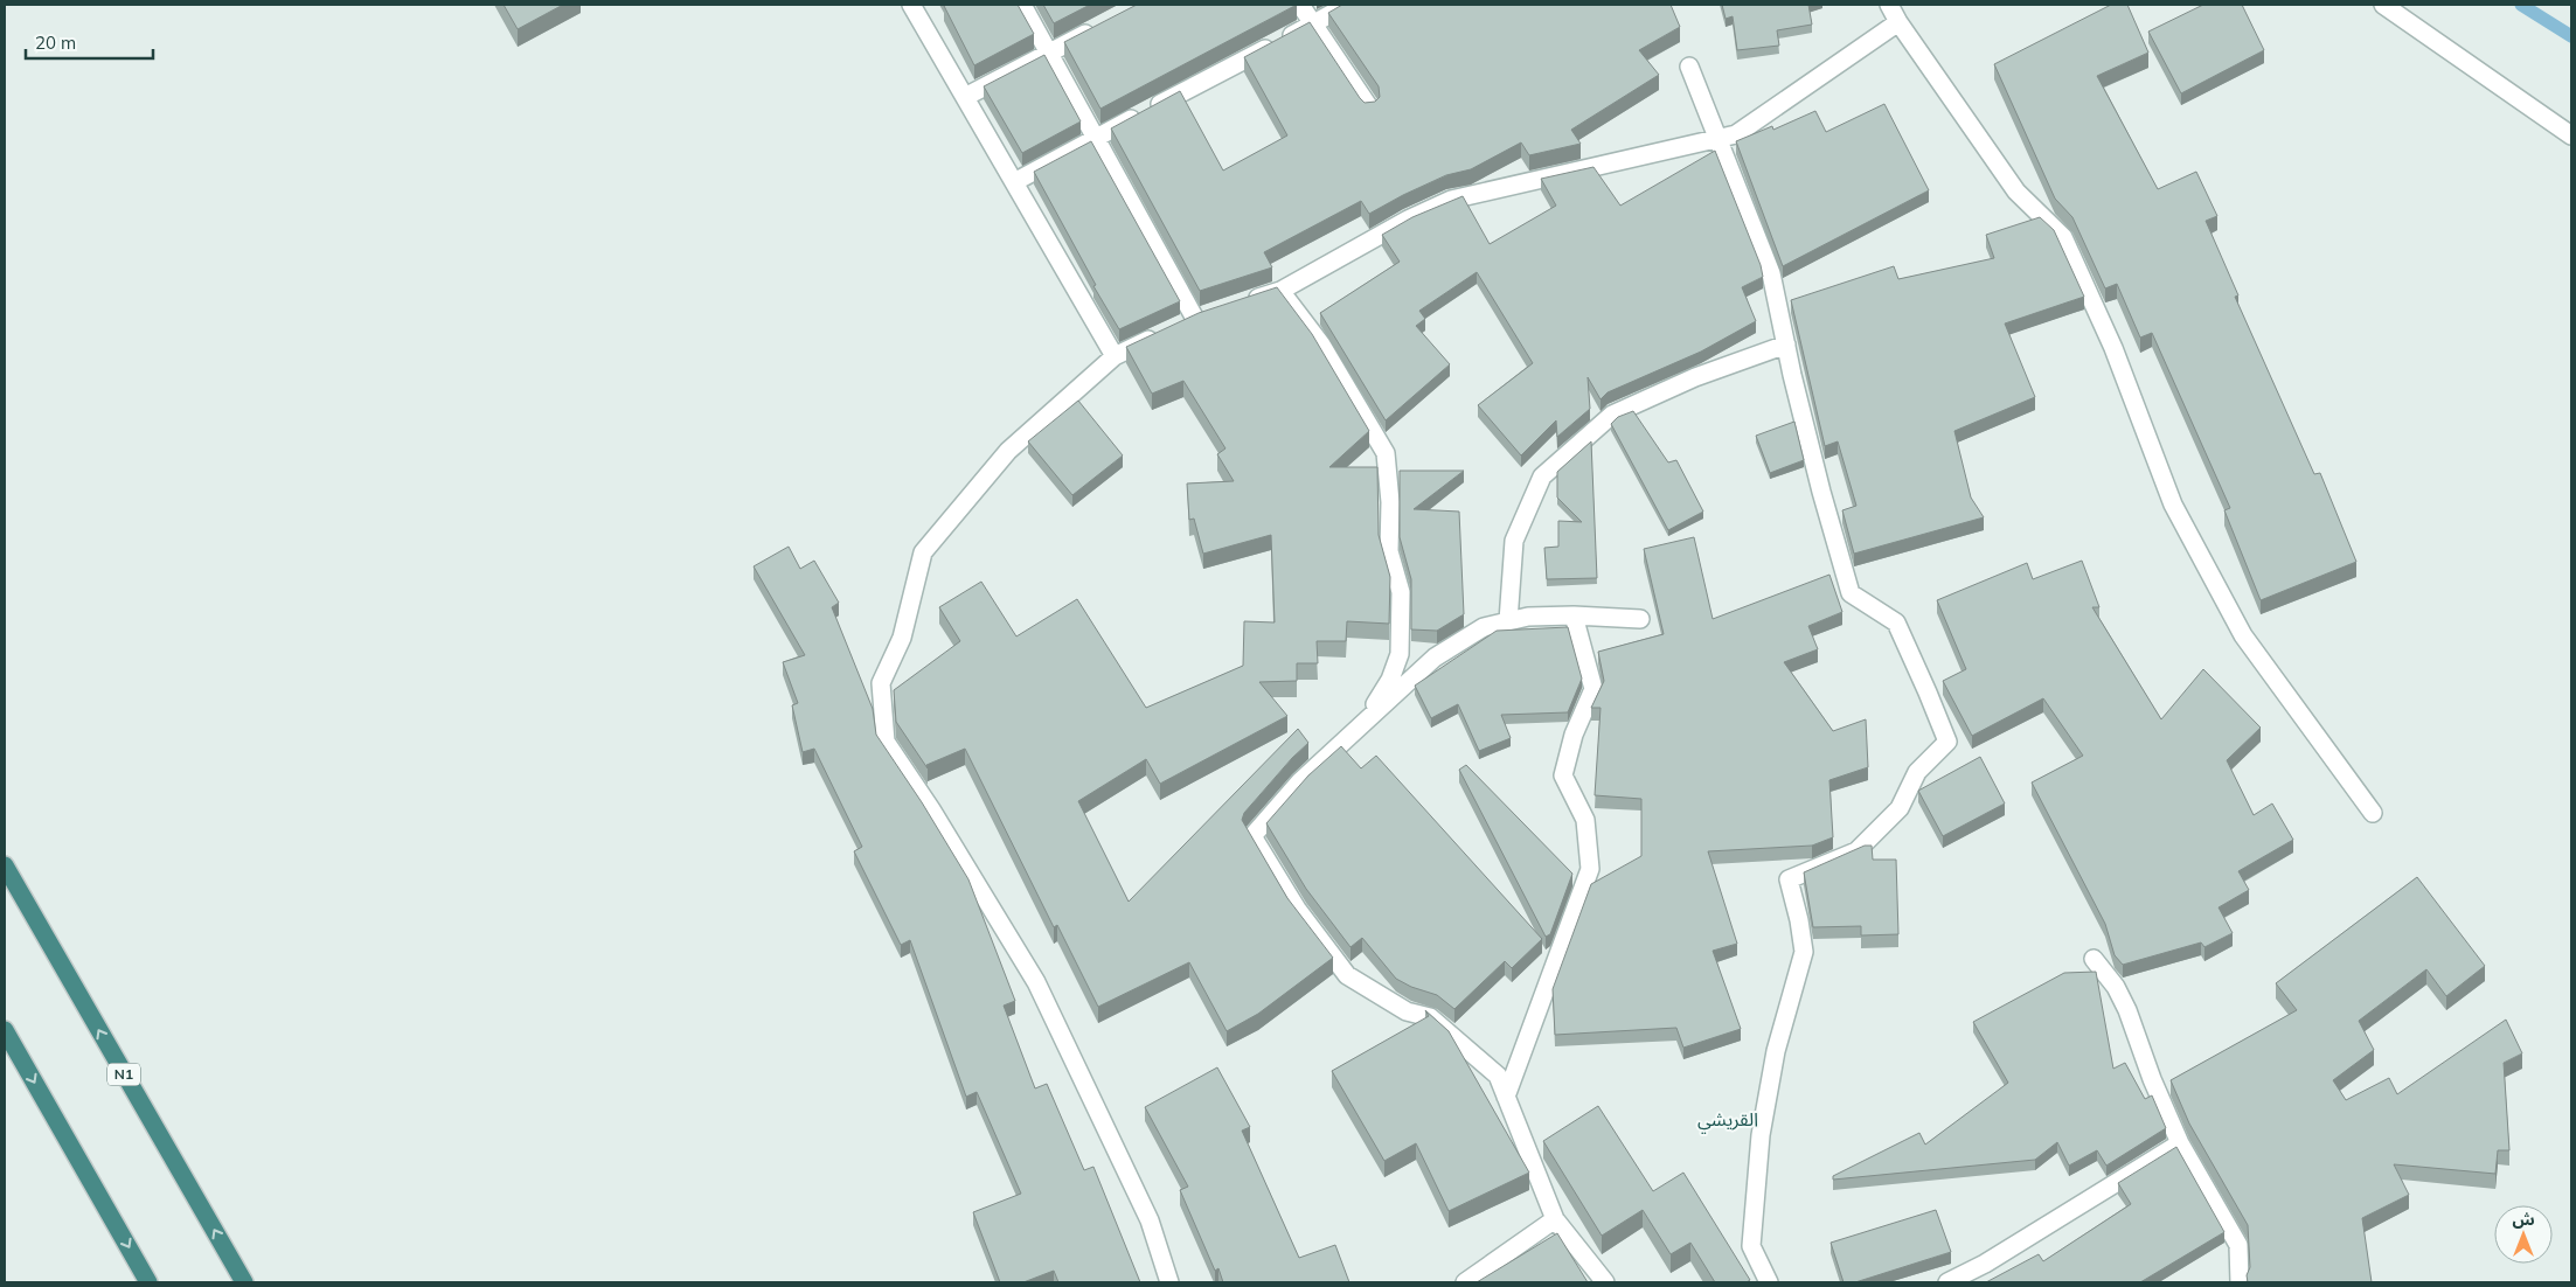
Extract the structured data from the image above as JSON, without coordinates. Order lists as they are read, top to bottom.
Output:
{
  "streets": {
    "highway": ["N1"]
  },
  "districts": ["القريشي"],
  "scale_bar": "20 m",
  "north": "top"
}
